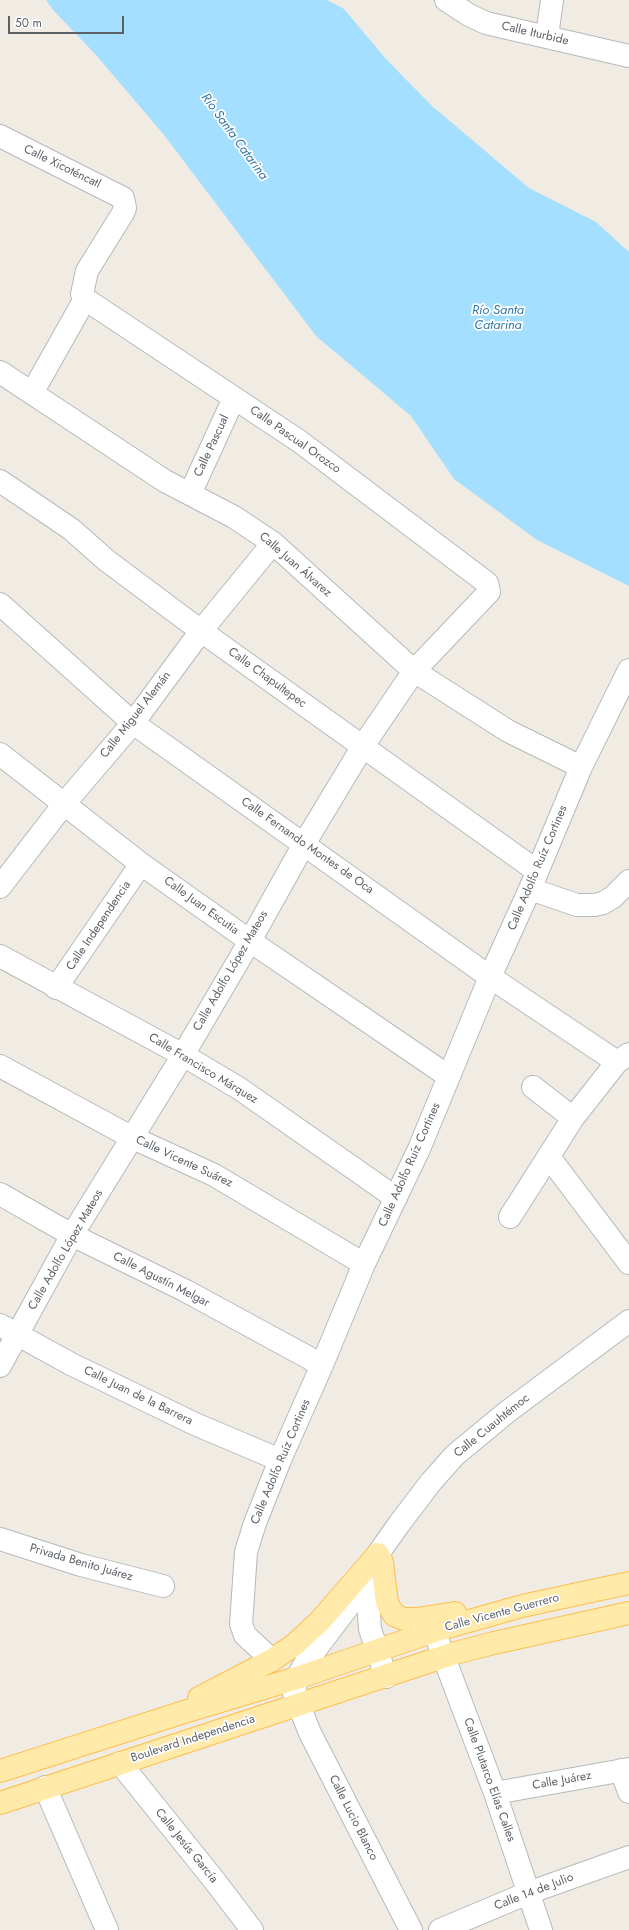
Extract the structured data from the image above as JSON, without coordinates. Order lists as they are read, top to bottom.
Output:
{
  "streets": {
    "main road": ["Calle Vicente Guerrero", "Boulevard Independencia"],
    "street": [
      "Calle Iturbide",
      "Calle Xicoténcatl",
      "Calle Pascual Orozco",
      "Calle Pascual",
      "Calle Juan Álvarez",
      "Calle Chapultepec",
      "Calle Miguel Alemán",
      "Calle Fernando Montes de Oca",
      "Calle Adolfo Ruíz Cortines",
      "Calle Juan Escutia",
      "Calle Independencia",
      "Calle Adolfo López Mateos",
      "Calle Francisco Márquez",
      "Calle Vicente Suárez",
      "Calle Agustín Melgar",
      "Calle Juan de la Barrera",
      "Calle Cuauhtémoc",
      "Privada Benito Juárez",
      "Calle Plutarco Elías Calles",
      "Calle Juárez",
      "Calle Lucio Blanco",
      "Calle Jesús García",
      "Calle 14 de Julio"
    ]
  },
  "crossings": [
    ["Calle Xicoténcatl", "Calle Pascual Orozco"],
    ["Calle Pascual Orozco", "Calle Pascual"],
    ["Calle Pascual Orozco", "Calle Adolfo López Mateos"],
    ["Calle Pascual", "Calle Juan Álvarez"],
    ["Calle Juan Álvarez", "Calle Miguel Alemán"],
    ["Calle Juan Álvarez", "Calle Adolfo Ruíz Cortines"],
    ["Calle Juan Álvarez", "Calle Adolfo López Mateos"],
    ["Calle Chapultepec", "Calle Miguel Alemán"],
    ["Calle Chapultepec", "Calle Adolfo Ruíz Cortines"],
    ["Calle Chapultepec", "Calle Adolfo López Mateos"],
    ["Calle Miguel Alemán", "Calle Fernando Montes de Oca"],
    ["Calle Miguel Alemán", "Calle Juan Escutia"],
    ["Calle Fernando Montes de Oca", "Calle Adolfo Ruíz Cortines"],
    ["Calle Fernando Montes de Oca", "Calle Adolfo López Mateos"],
    ["Calle Adolfo Ruíz Cortines", "Calle Juan Escutia"],
    ["Calle Adolfo Ruíz Cortines", "Calle Francisco Márquez"],
    ["Calle Adolfo Ruíz Cortines", "Calle Vicente Suárez"],
    ["Calle Adolfo Ruíz Cortines", "Calle Agustín Melgar"],
    ["Calle Adolfo Ruíz Cortines", "Calle Juan de la Barrera"],
    ["Calle Juan Escutia", "Calle Independencia"],
    ["Calle Juan Escutia", "Calle Adolfo López Mateos"],
    ["Calle Independencia", "Calle Francisco Márquez"],
    ["Calle Adolfo López Mateos", "Calle Francisco Márquez"],
    ["Calle Adolfo López Mateos", "Calle Vicente Suárez"],
    ["Calle Adolfo López Mateos", "Calle Agustín Melgar"],
    ["Calle Adolfo López Mateos", "Calle Juan de la Barrera"],
    ["Calle Vicente Guerrero", "Calle Plutarco Elías Calles"],
    ["Boulevard Independencia", "Calle Lucio Blanco"],
    ["Boulevard Independencia", "Calle Jesús García"],
    ["Calle Plutarco Elías Calles", "Calle Juárez"],
    ["Calle Plutarco Elías Calles", "Calle 14 de Julio"]
  ],
  "water": ["Río Santa Catarina"],
  "scale_bar": "50 m"
}
